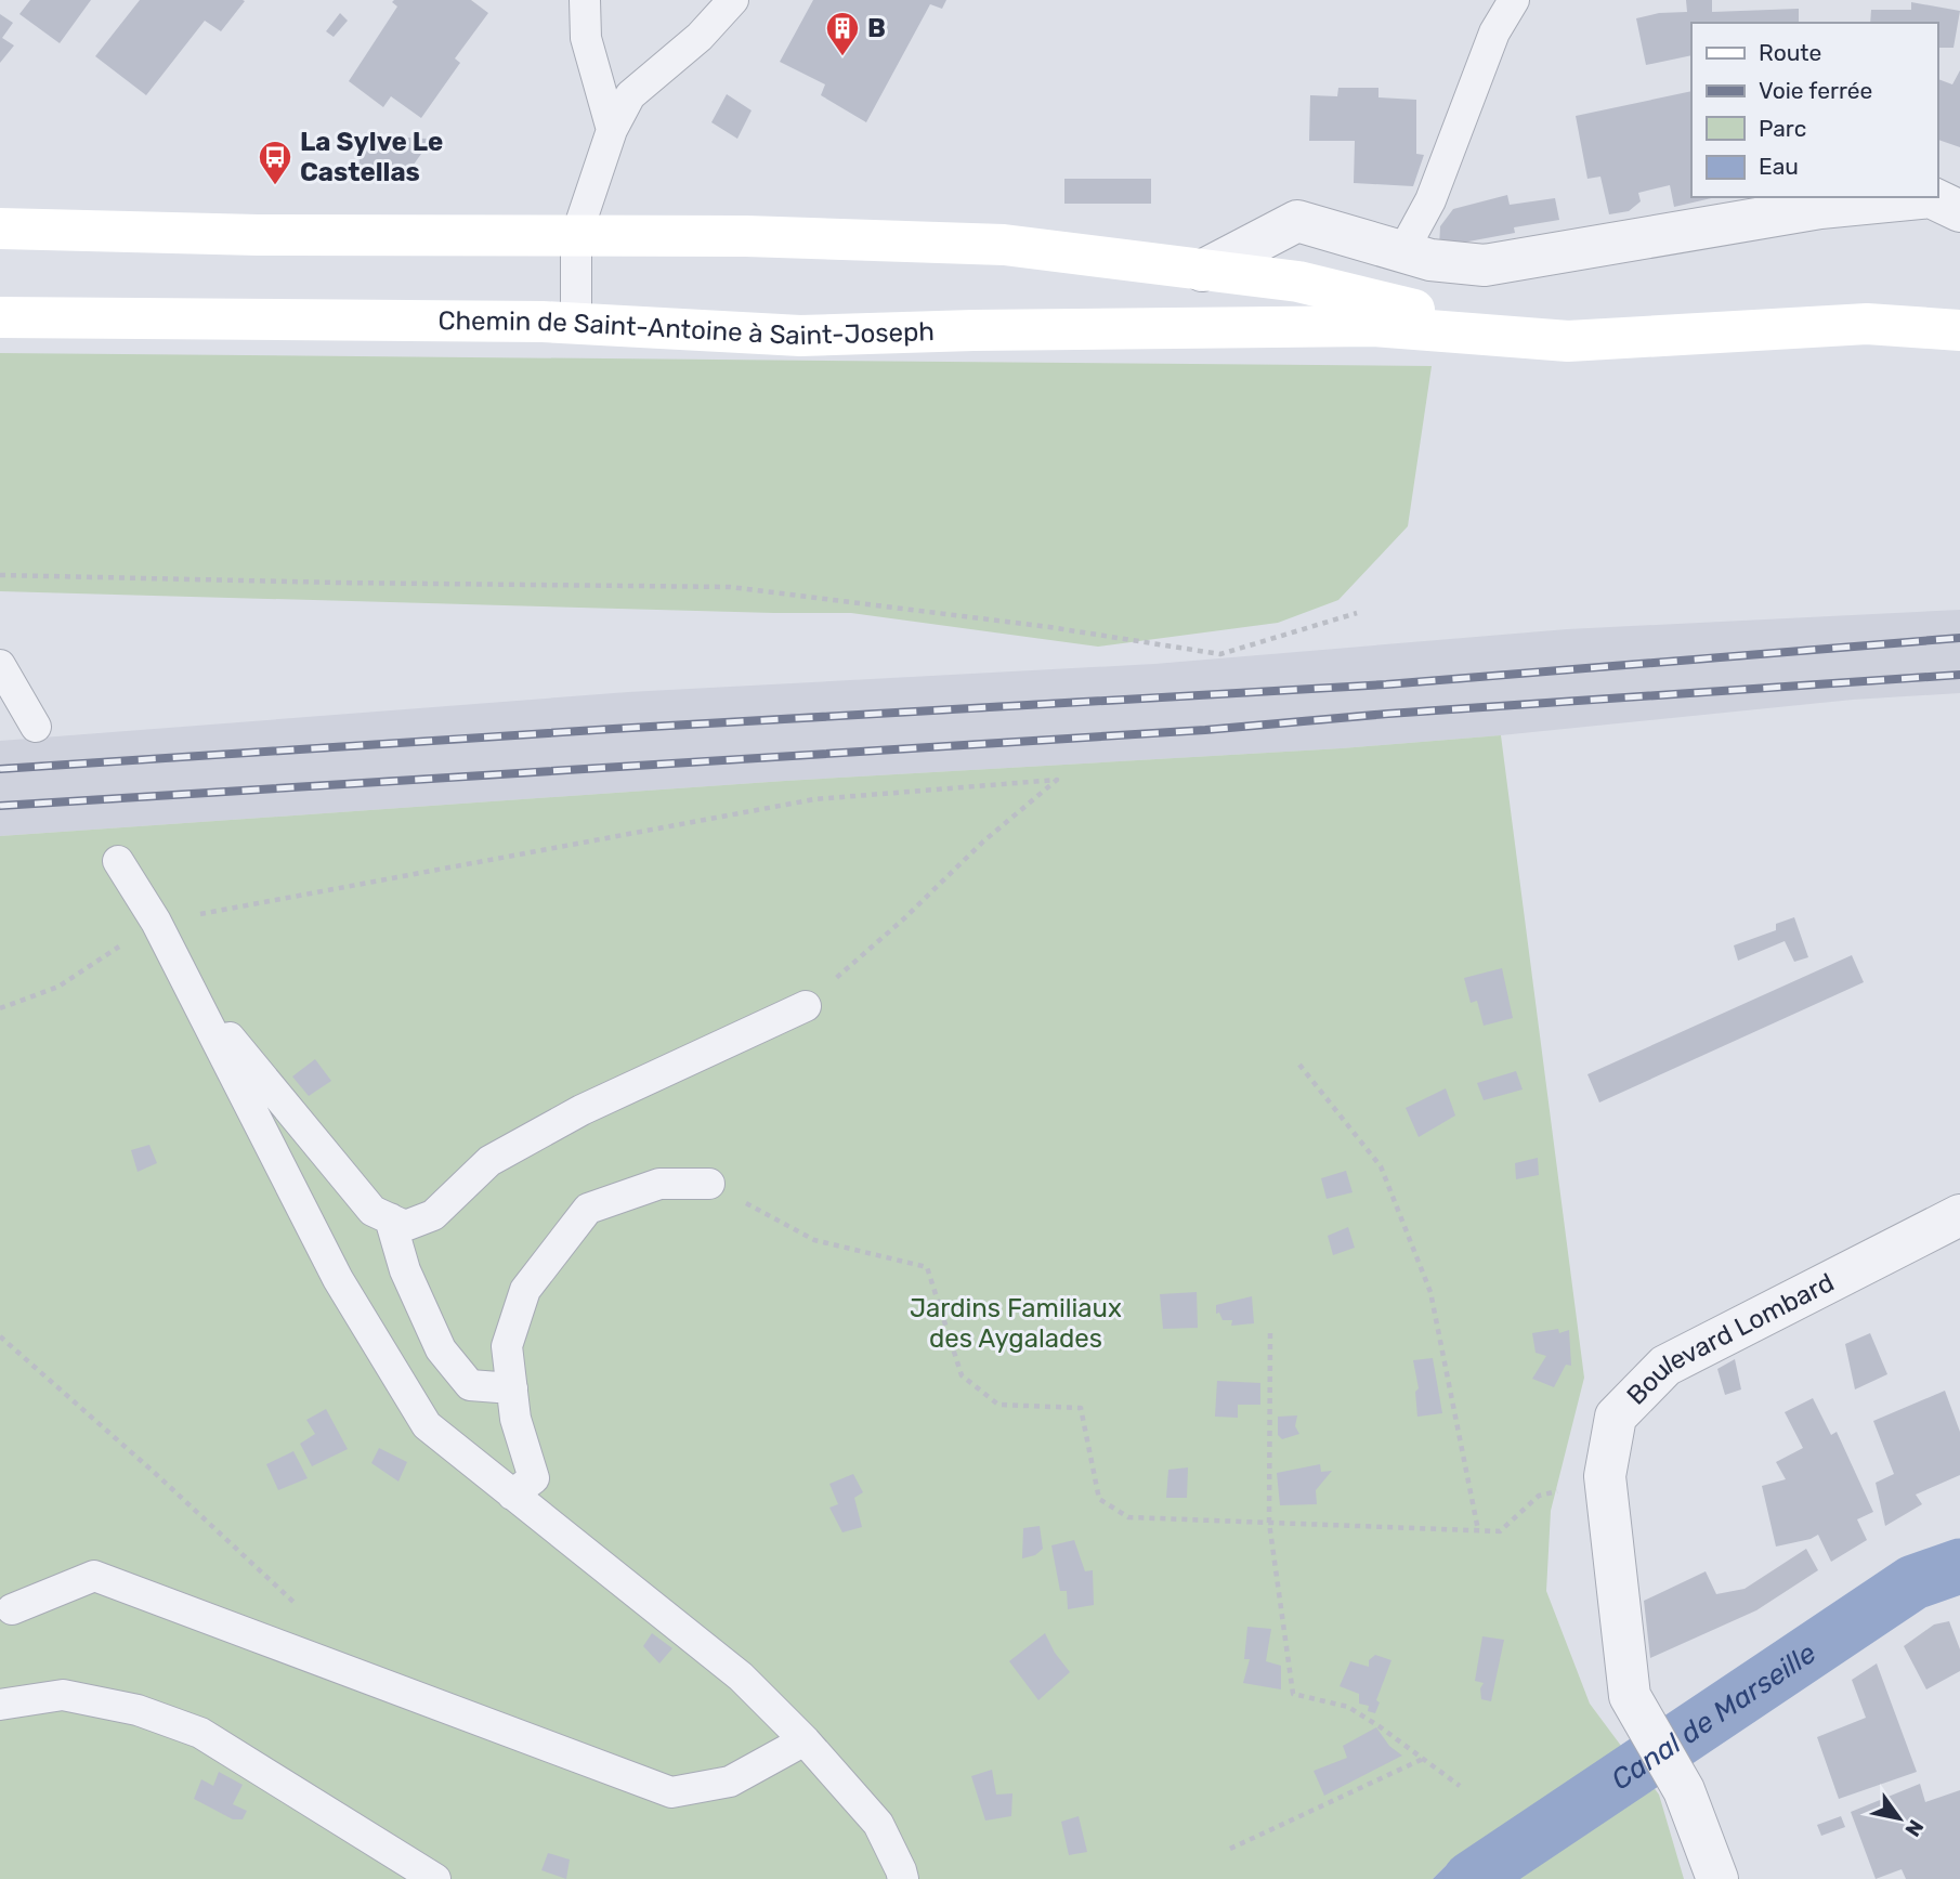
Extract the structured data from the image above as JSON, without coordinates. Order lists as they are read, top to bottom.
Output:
{
  "streets": {
    "main road": ["Chemin de Saint-Antoine à Saint-Joseph"],
    "street": ["Boulevard Lombard"]
  },
  "water": ["Canal de Marseille"],
  "parks": ["Jardins Familiaux des Aygalades"],
  "places": {
    "building": ["B"],
    "bus stop": ["La Sylve Le Castellas"]
  },
  "legend": [
    "Route",
    "Voie ferrée",
    "Parc",
    "Eau"
  ],
  "north": "bottom right"
}
